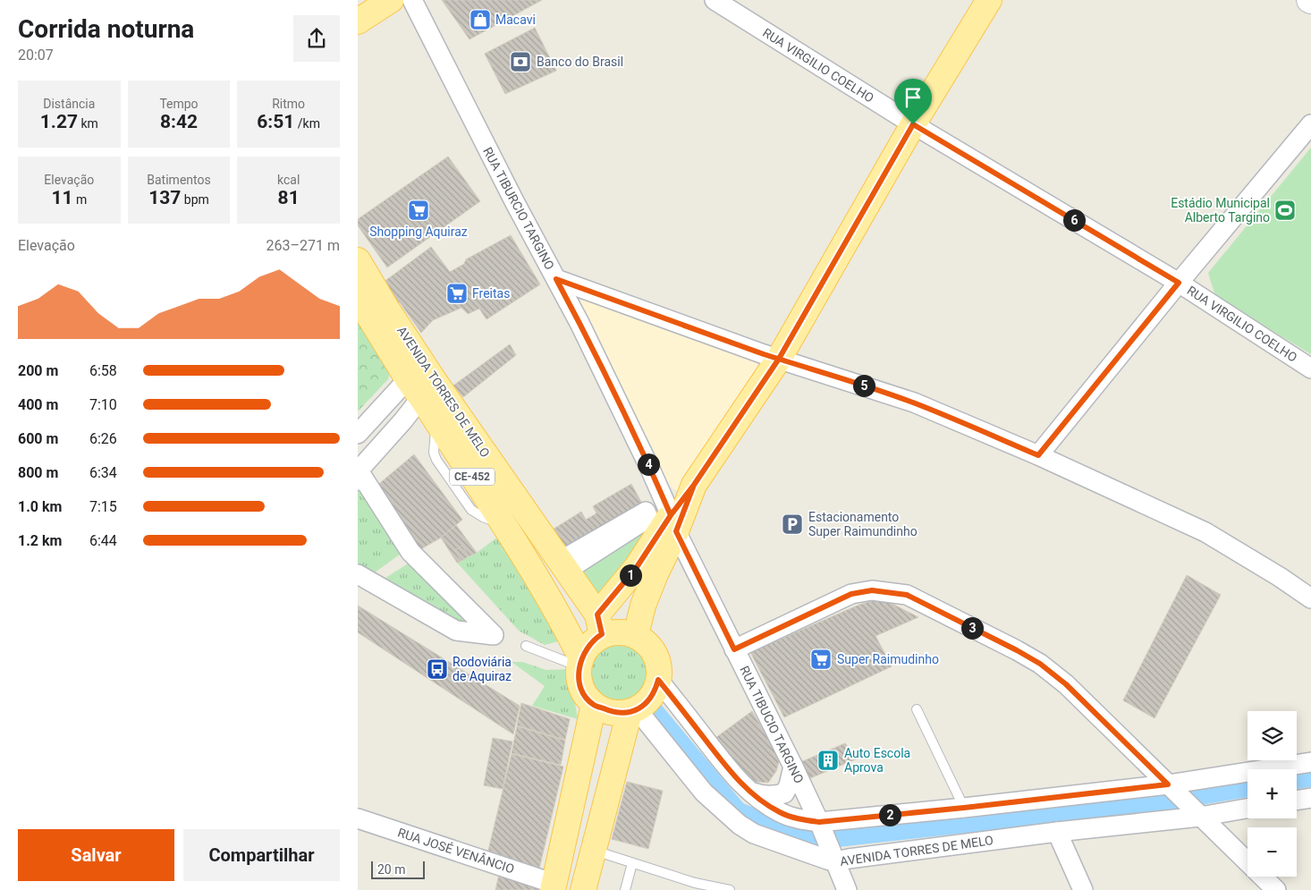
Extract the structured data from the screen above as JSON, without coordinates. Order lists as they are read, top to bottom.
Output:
{
  "streets": {
    "main road": ["AVENIDA TORRES DE MELO", "CE-452"],
    "street": [
      "RUA VIRGILIO COELHO",
      "RUA TIBURCIO TARGINO",
      "RUA TIBUCIO TARGINO",
      "RUA JOSÉ VENÂNCIO"
    ]
  },
  "crossings": [
    ["RUA TIBURCIO TARGINO", "RUA TIBUCIO TARGINO"],
    ["AVENIDA TORRES DE MELO", "CE-452"]
  ],
  "places": {
    "shop": ["Macavi"],
    "bank": ["Banco do Brasil"],
    "supermarket": ["Shopping Aquiraz", "Freitas", "Super Raimudinho"],
    "sports": ["Estádio Municipal Alberto Targino"],
    "parking": ["Estacionamento Super Raimundinho"],
    "bus stop": ["Rodoviária de Aquiraz"],
    "building": ["Auto Escola Aprova"]
  },
  "scale_bar": "20 m",
  "page": {
    "heading": ["Corrida noturna", "20:07"],
    "stats": [
      ["Distância", "1.27 km"],
      ["Tempo", "8:42"],
      ["Ritmo", "6:51 /km"],
      ["Elevação", "11 m"],
      ["Batimentos", "137 bpm"],
      ["kcal", "81"]
    ],
    "pins": [
      "6",
      "5",
      "4",
      "1",
      "3",
      "2"
    ],
    "chart": ["Elevação", "263–271 m"],
    "list": [
      {
        "name": "200 m",
        "note": "6:58"
      },
      {
        "name": "400 m",
        "note": "7:10"
      },
      {
        "name": "600 m",
        "note": "6:26"
      },
      {
        "name": "800 m",
        "note": "6:34"
      },
      {
        "name": "1.0 km",
        "note": "7:15"
      },
      {
        "name": "1.2 km",
        "note": "6:44"
      }
    ],
    "map_buttons": ["+", "−"],
    "buttons": ["Salvar", "Compartilhar"],
    "scale": "20 m"
  }
}
